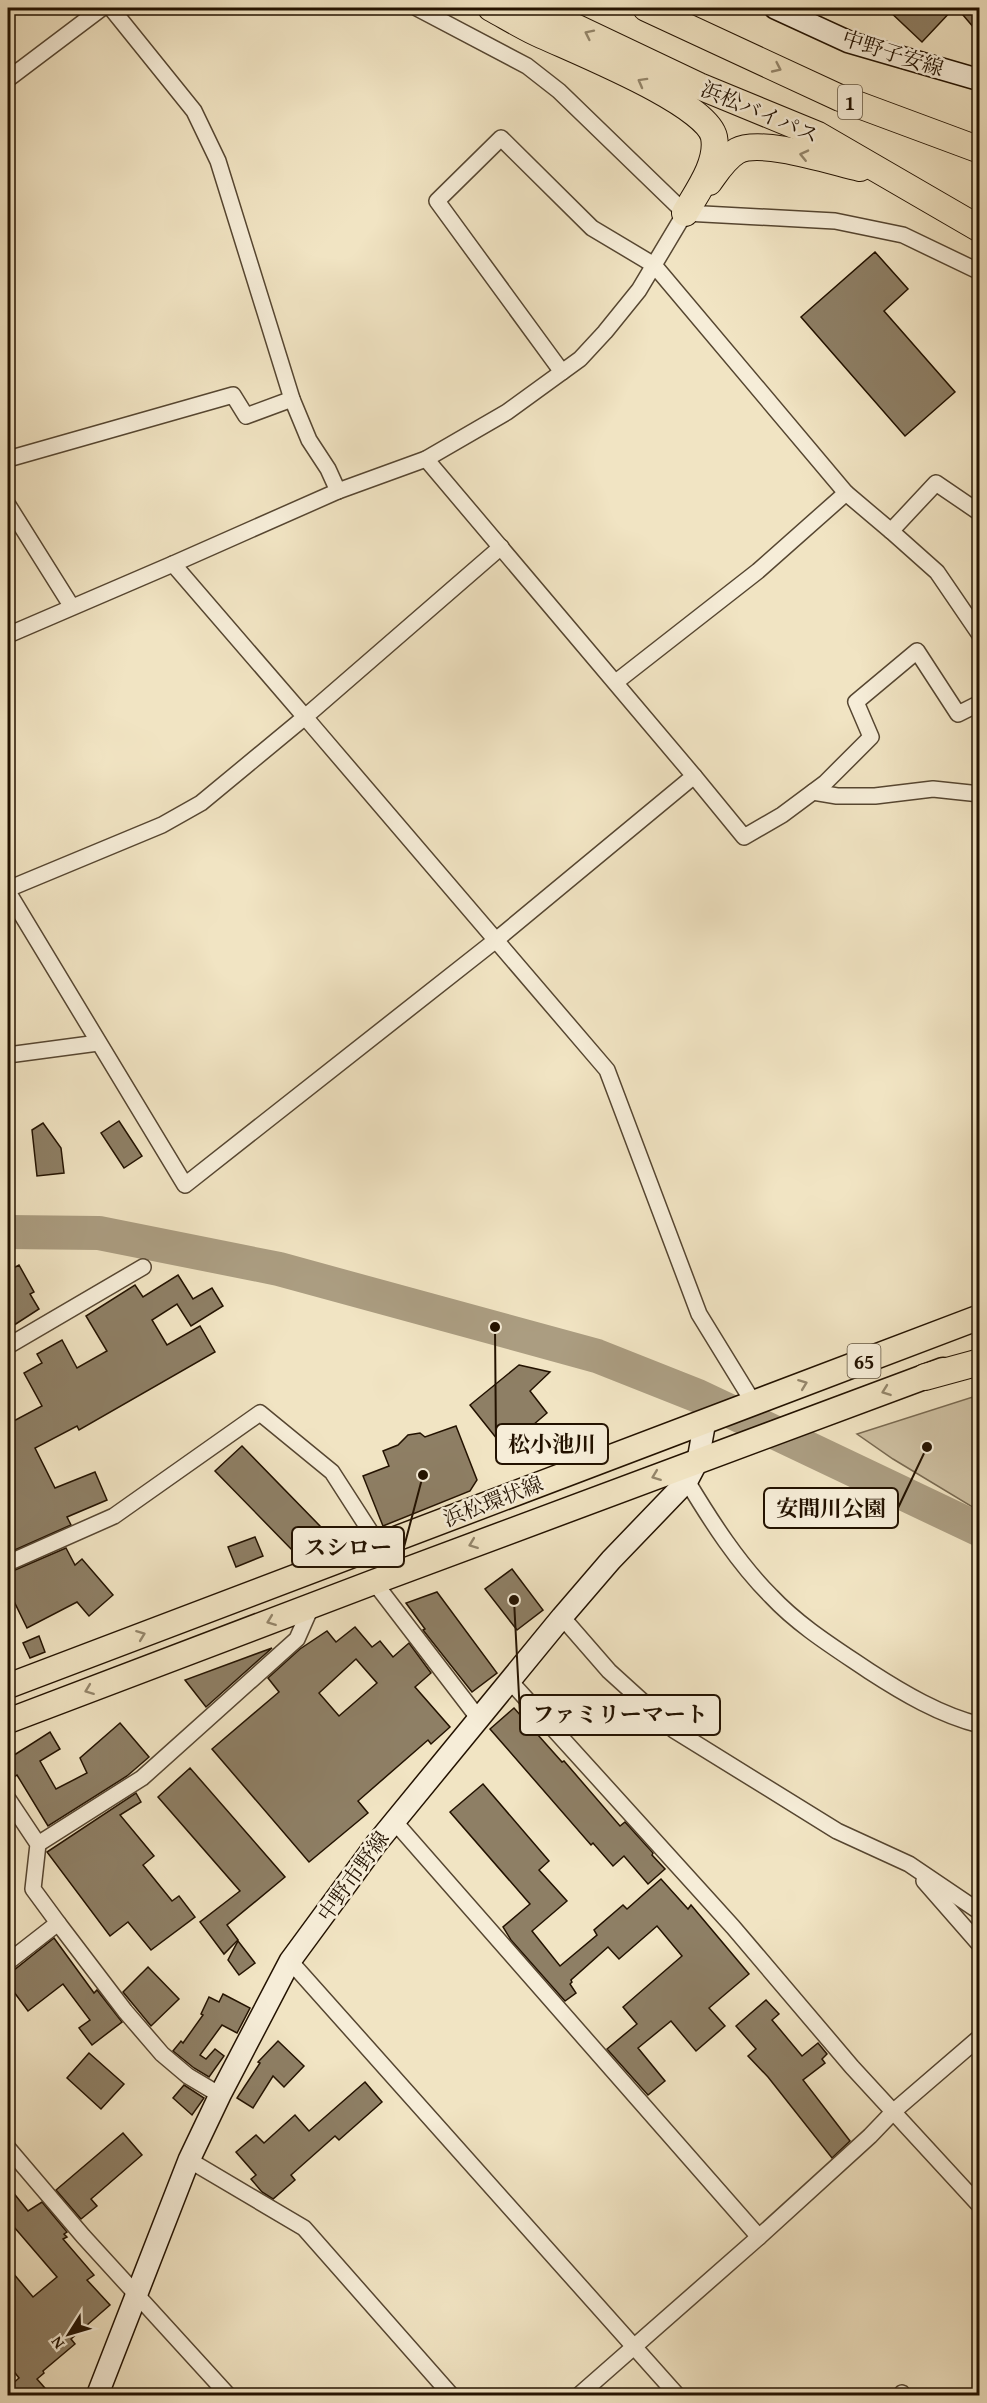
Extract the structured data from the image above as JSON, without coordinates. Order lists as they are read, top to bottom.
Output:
{
  "streets": {
    "highway": ["1", "浜松バイパス"],
    "main road": [
      "中野子安線",
      "65",
      "浜松環状線",
      "中野市野線"
    ]
  },
  "crossings": [
    ["1", "浜松バイパス"],
    ["浜松環状線", "中野市野線"]
  ],
  "places": [
    "松小池川",
    "安間川公園",
    "スシロー",
    "ファミリーマート"
  ],
  "north": "bottom left"
}
